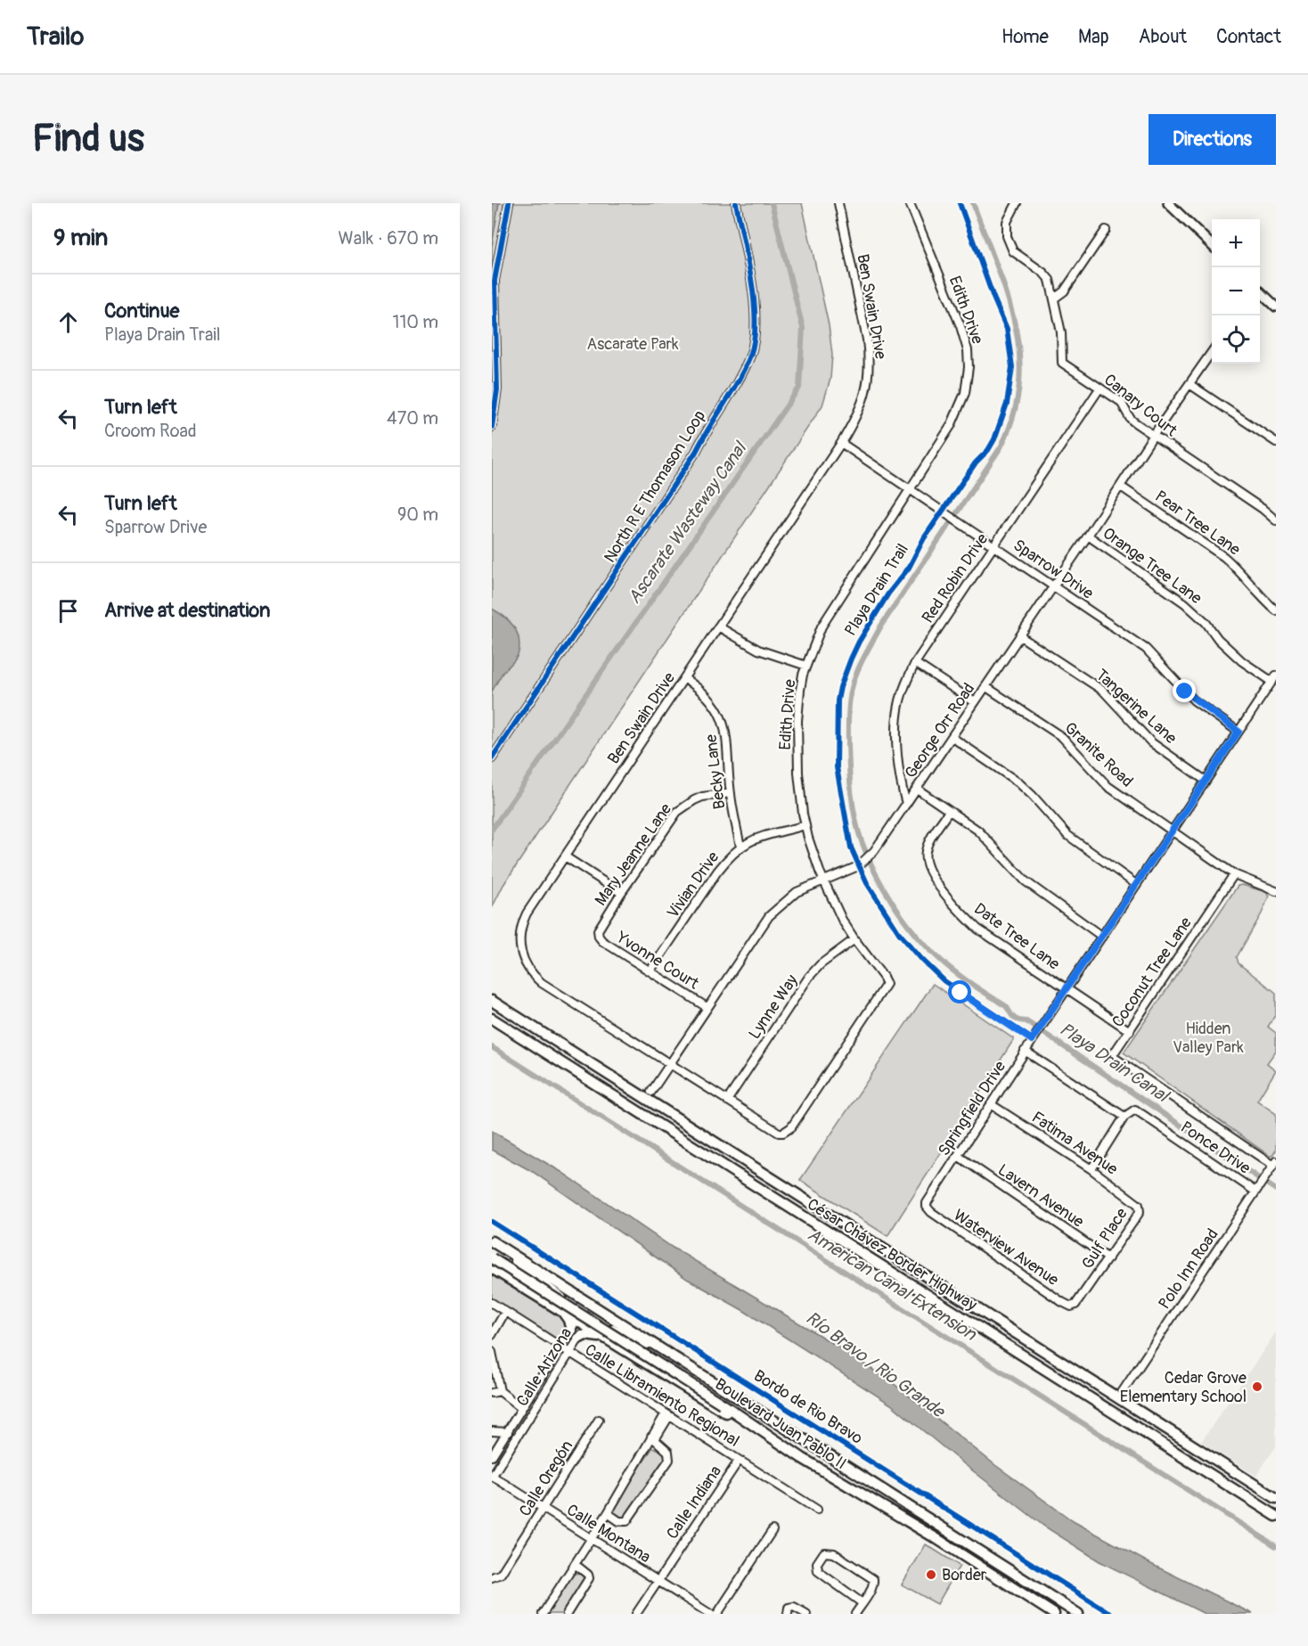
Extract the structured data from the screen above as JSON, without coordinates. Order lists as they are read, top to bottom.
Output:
{
  "streets": {
    "highway": ["César Chávez Border Highway", "Boulevard Juan Pablo II"],
    "street": [
      "Ben Swain Drive",
      "Edith Drive",
      "Canary Court",
      "North R E Thomason Loop",
      "Pear Tree Lane",
      "Orange Tree Lane",
      "Sparrow Drive",
      "Red Robin Drive",
      "Tangerine Lane",
      "George Orr Road",
      "Granite Road",
      "Becky Lane",
      "Mary Jeanne Lane",
      "Vivian Drive",
      "Date Tree Lane",
      "Yvonne Court",
      "Coconut Tree Lane",
      "Lynne Way",
      "Springfield Drive",
      "Fatima Avenue",
      "Ponce Drive",
      "Lavern Avenue",
      "Gulf Place",
      "Waterview Avenue",
      "Polo Inn Road",
      "Calle Arizona",
      "Calle Libramiento Regional",
      "Calle Oregón",
      "Calle Indiana",
      "Calle Montana"
    ],
    "cycle path": ["Playa Drain Trail", "Bordo de Rio Bravo"]
  },
  "crossings": [
    ["Ben Swain Drive", "Edith Drive"],
    ["Ben Swain Drive", "Sparrow Drive"],
    ["Ben Swain Drive", "George Orr Road"],
    ["Ben Swain Drive", "Becky Lane"],
    ["Ben Swain Drive", "Lynne Way"],
    ["Edith Drive", "Sparrow Drive"],
    ["Edith Drive", "George Orr Road"],
    ["Edith Drive", "Vivian Drive"],
    ["Edith Drive", "Lynne Way"],
    ["Canary Court", "Red Robin Drive"],
    ["Canary Court", "George Orr Road"],
    ["Pear Tree Lane", "George Orr Road"],
    ["Orange Tree Lane", "George Orr Road"],
    ["Orange Tree Lane", "Springfield Drive"],
    ["Sparrow Drive", "Red Robin Drive"],
    ["Sparrow Drive", "George Orr Road"],
    ["Sparrow Drive", "Springfield Drive"],
    ["Red Robin Drive", "George Orr Road"],
    ["Tangerine Lane", "George Orr Road"],
    ["Tangerine Lane", "Springfield Drive"],
    ["George Orr Road", "Granite Road"],
    ["George Orr Road", "Yvonne Court"],
    ["Granite Road", "Coconut Tree Lane"],
    ["Granite Road", "Springfield Drive"],
    ["Becky Lane", "Mary Jeanne Lane"],
    ["Becky Lane", "Vivian Drive"],
    ["Mary Jeanne Lane", "Yvonne Court"],
    ["Vivian Drive", "Yvonne Court"],
    ["Date Tree Lane", "Coconut Tree Lane"],
    ["Date Tree Lane", "Springfield Drive"],
    ["Coconut Tree Lane", "Polo Inn Road"],
    ["Springfield Drive", "Fatima Avenue"],
    ["Springfield Drive", "Lavern Avenue"],
    ["Springfield Drive", "Waterview Avenue"],
    ["Fatima Avenue", "Gulf Place"],
    ["Ponce Drive", "Polo Inn Road"],
    ["Lavern Avenue", "Gulf Place"],
    ["Gulf Place", "Waterview Avenue"],
    ["Calle Arizona", "Calle Libramiento Regional"],
    ["Calle Arizona", "Calle Montana"],
    ["Calle Libramiento Regional", "Calle Indiana"],
    ["Calle Oregón", "Calle Montana"],
    ["Calle Indiana", "Calle Montana"]
  ],
  "water": [
    "Ascarate Wasteway Canal",
    "Playa Drain Canal",
    "American Canal Extension",
    "Río Bravo / Rio Grande"
  ],
  "parks": ["Ascarate Park", "Hidden Valley Park"],
  "places": ["Cedar Grove Elementary School", "Border"],
  "page": {
    "header": "Trailo",
    "nav": [
      "Home",
      "Map",
      "About",
      "Contact"
    ],
    "buttons": "Directions",
    "title": "Find us",
    "heading": ["9 min", "Walk · 670 m"],
    "map_buttons": ["+", "−"],
    "list": [
      ["Continue", "Playa Drain Trail", "110 m"],
      ["Turn left", "Croom Road", "470 m"],
      ["Turn left", "Sparrow Drive", "90 m"],
      "Arrive at destination"
    ]
  }
}
